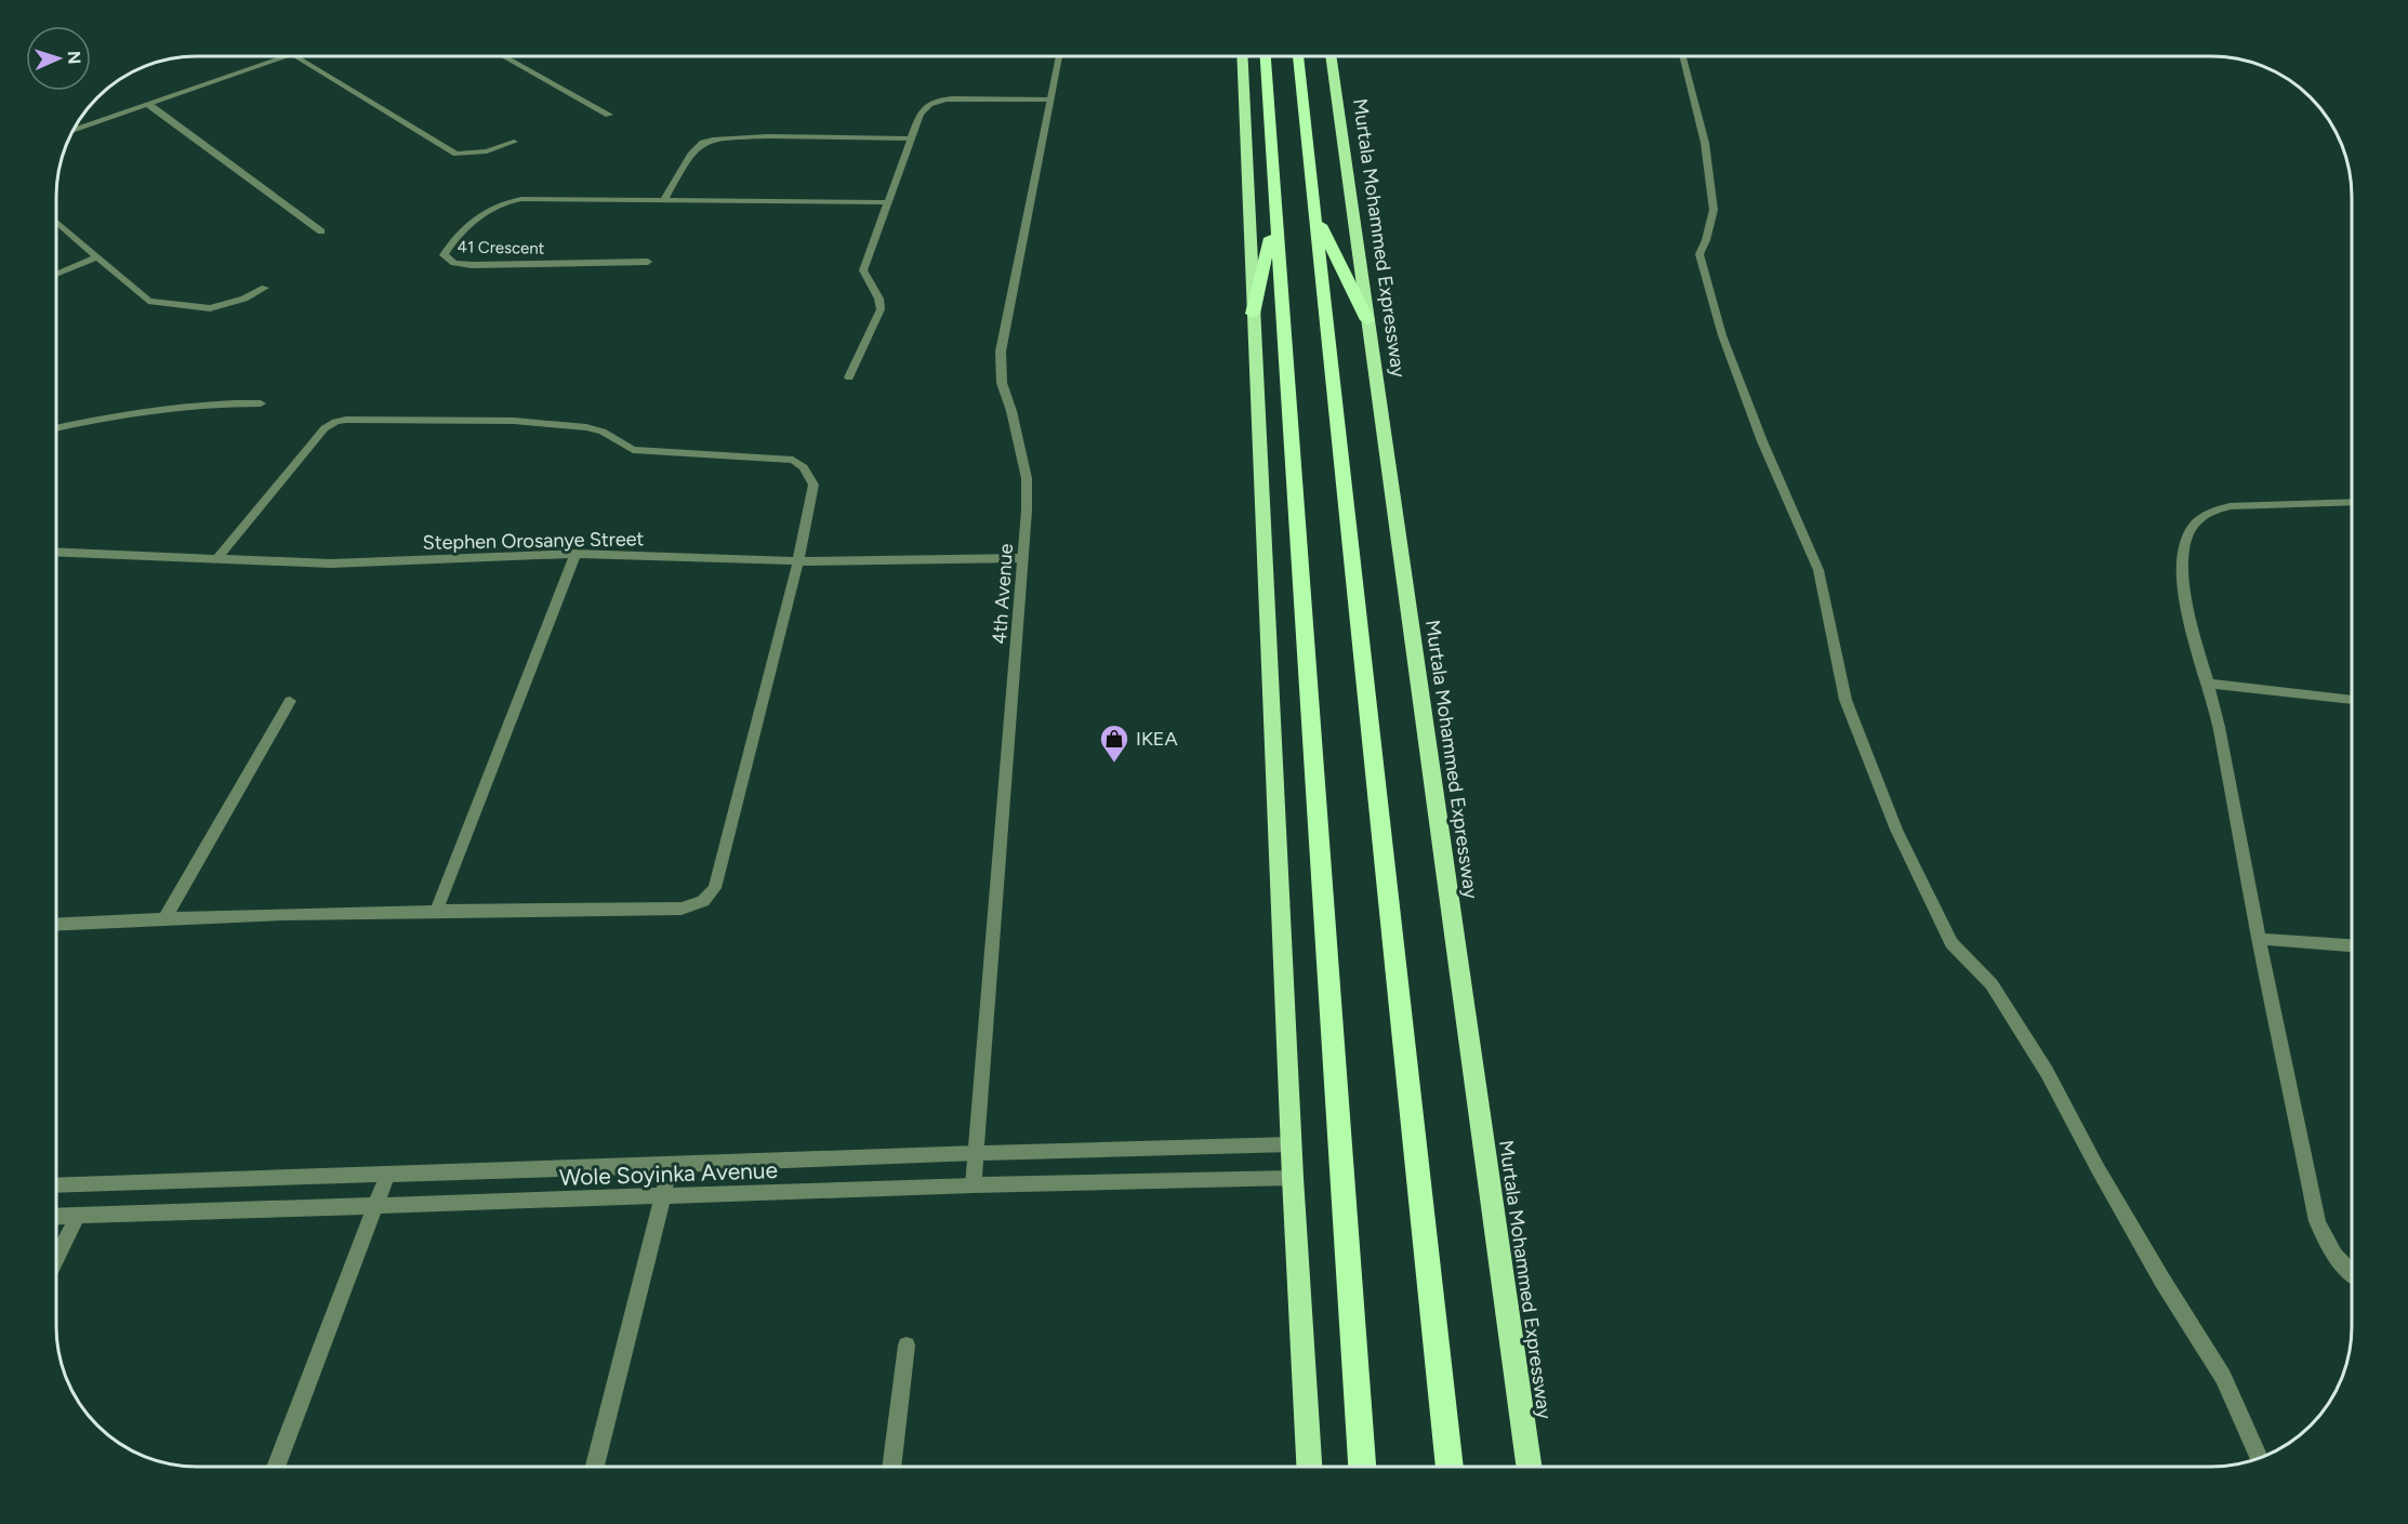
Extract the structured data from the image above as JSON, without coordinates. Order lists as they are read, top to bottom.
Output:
{
  "streets": {
    "highway": ["Murtala Mohammed Expressway"],
    "street": [
      "41 Crescent",
      "Stephen Orosanye Street",
      "4th Avenue",
      "Wole Soyinka Avenue"
    ]
  },
  "crossings": [
    ["Stephen Orosanye Street", "4th Avenue"],
    ["4th Avenue", "Wole Soyinka Avenue"]
  ],
  "places": {
    "shop": ["IKEA"]
  },
  "north": "right"
}
